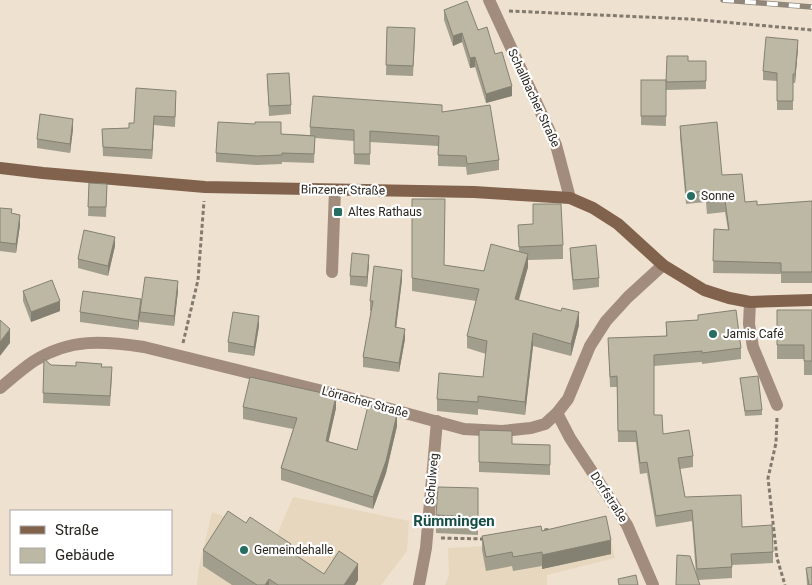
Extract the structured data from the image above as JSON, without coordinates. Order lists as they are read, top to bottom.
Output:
{
  "streets": {
    "main road": ["Binzener Straße"],
    "street": [
      "Schallbacher Straße",
      "Lörracher Straße",
      "Schulweg",
      "Dorfstraße"
    ]
  },
  "crossings": [
    ["Schallbacher Straße", "Binzener Straße"],
    ["Binzener Straße", "Lörracher Straße"],
    ["Lörracher Straße", "Schulweg"],
    ["Lörracher Straße", "Dorfstraße"]
  ],
  "districts": ["Rümmingen"],
  "places": {
    "other": ["Sonne", "Jamis Café", "Gemeindehalle"],
    "transit": ["Altes Rathaus"]
  },
  "legend": ["Straße", "Gebäude"]
}
